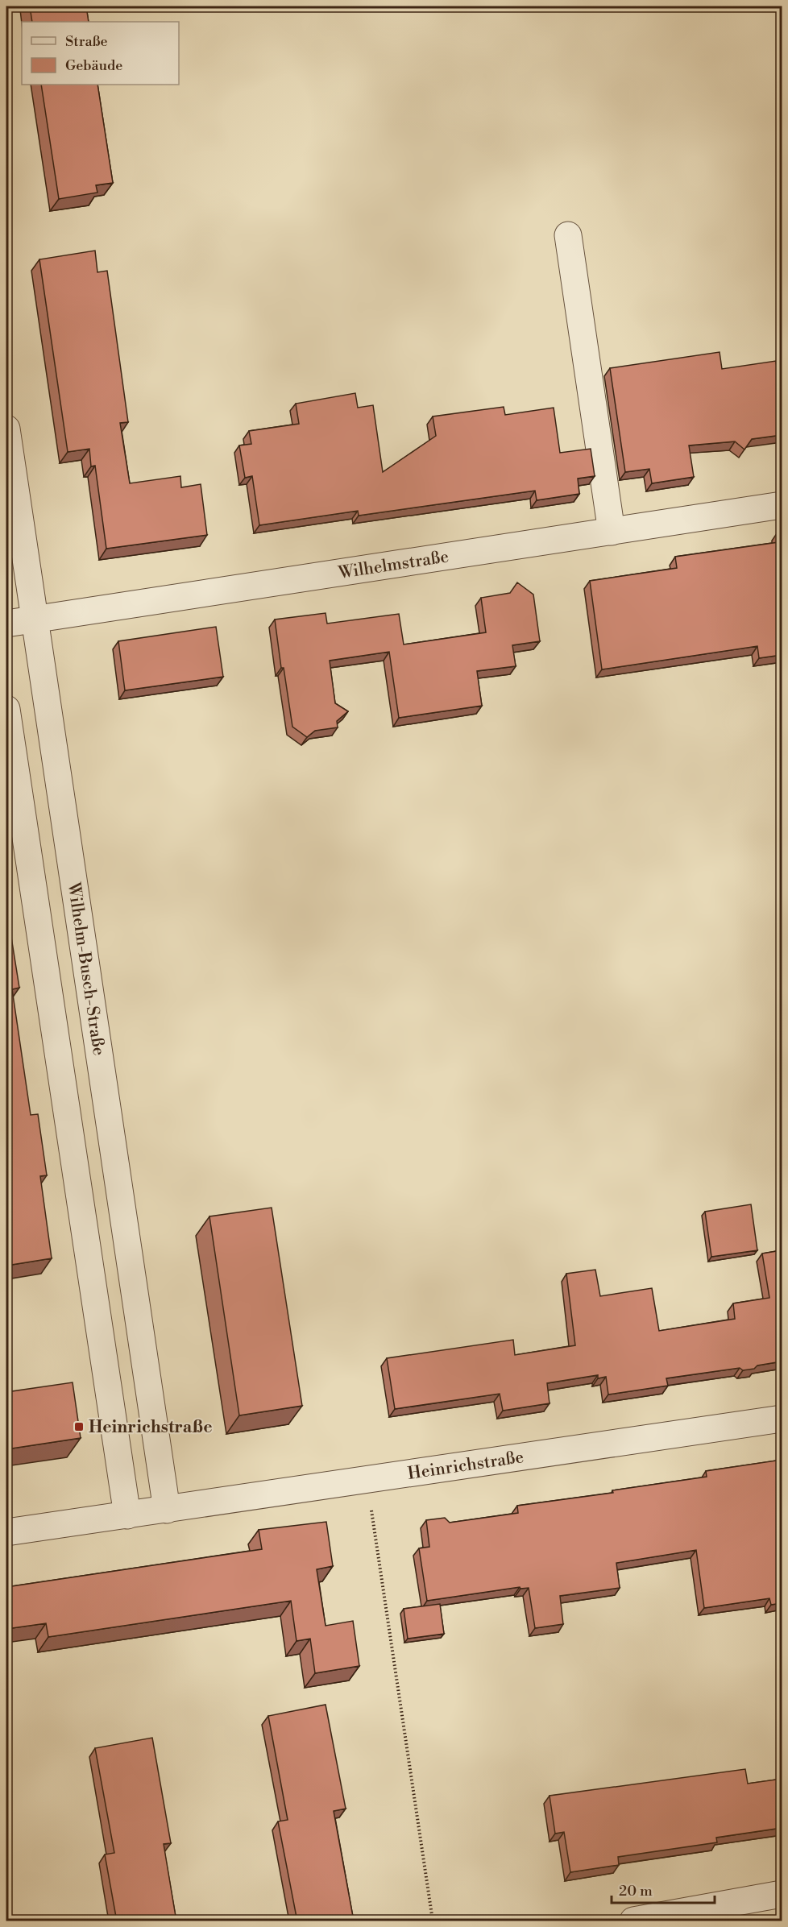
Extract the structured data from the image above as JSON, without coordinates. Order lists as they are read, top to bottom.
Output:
{
  "streets": {
    "street": ["Wilhelmstraße", "Wilhelm-Busch-Straße", "Heinrichstraße"]
  },
  "crossings": [
    ["Wilhelmstraße", "Wilhelm-Busch-Straße"],
    ["Wilhelm-Busch-Straße", "Heinrichstraße"]
  ],
  "places": {
    "transit": ["Heinrichstraße"]
  },
  "legend": ["Straße", "Gebäude"],
  "scale_bar": "20 m"
}
